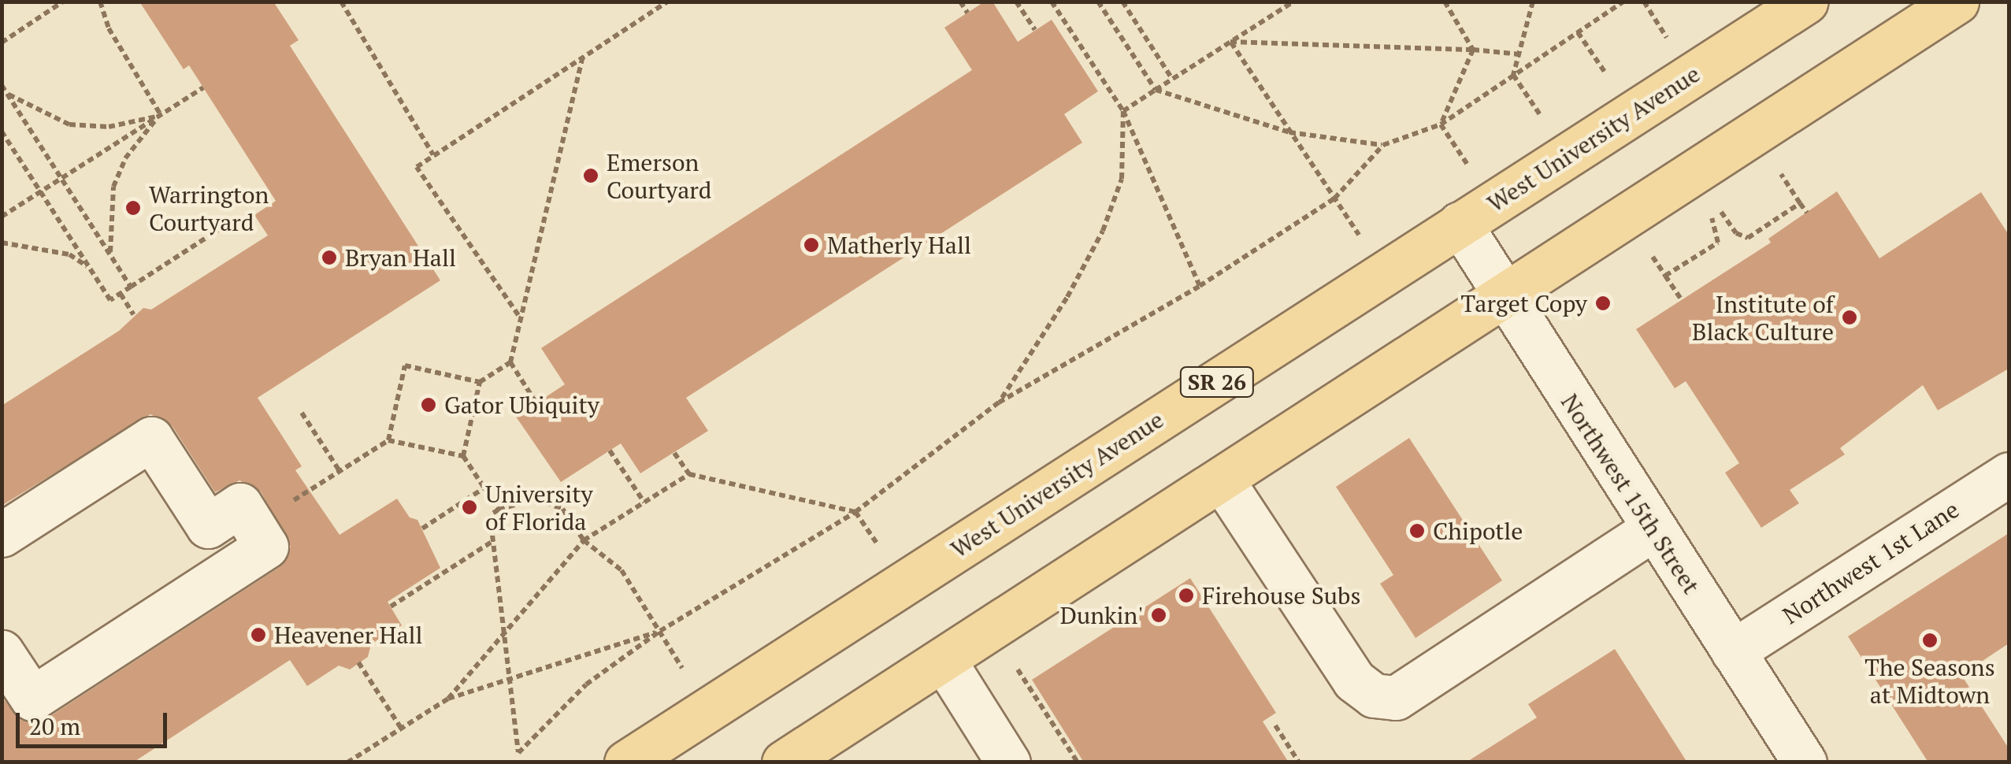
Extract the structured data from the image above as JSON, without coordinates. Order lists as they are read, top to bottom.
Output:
{
  "streets": {
    "main road": ["West University Avenue", "SR 26"],
    "street": ["Northwest 15th Street", "Northwest 1st Lane"]
  },
  "crossings": [
    ["West University Avenue", "Northwest 15th Street"],
    ["Northwest 15th Street", "Northwest 1st Lane"]
  ],
  "places": [
    "Emerson Courtyard",
    "Warrington Courtyard",
    "Matherly Hall",
    "Bryan Hall",
    "Target Copy",
    "Institute of Black Culture",
    "Gator Ubiquity",
    "University of Florida",
    "Chipotle",
    "Firehouse Subs",
    "Dunkin'",
    "Heavener Hall",
    "The Seasons at Midtown"
  ],
  "scale_bar": "20 m"
}
